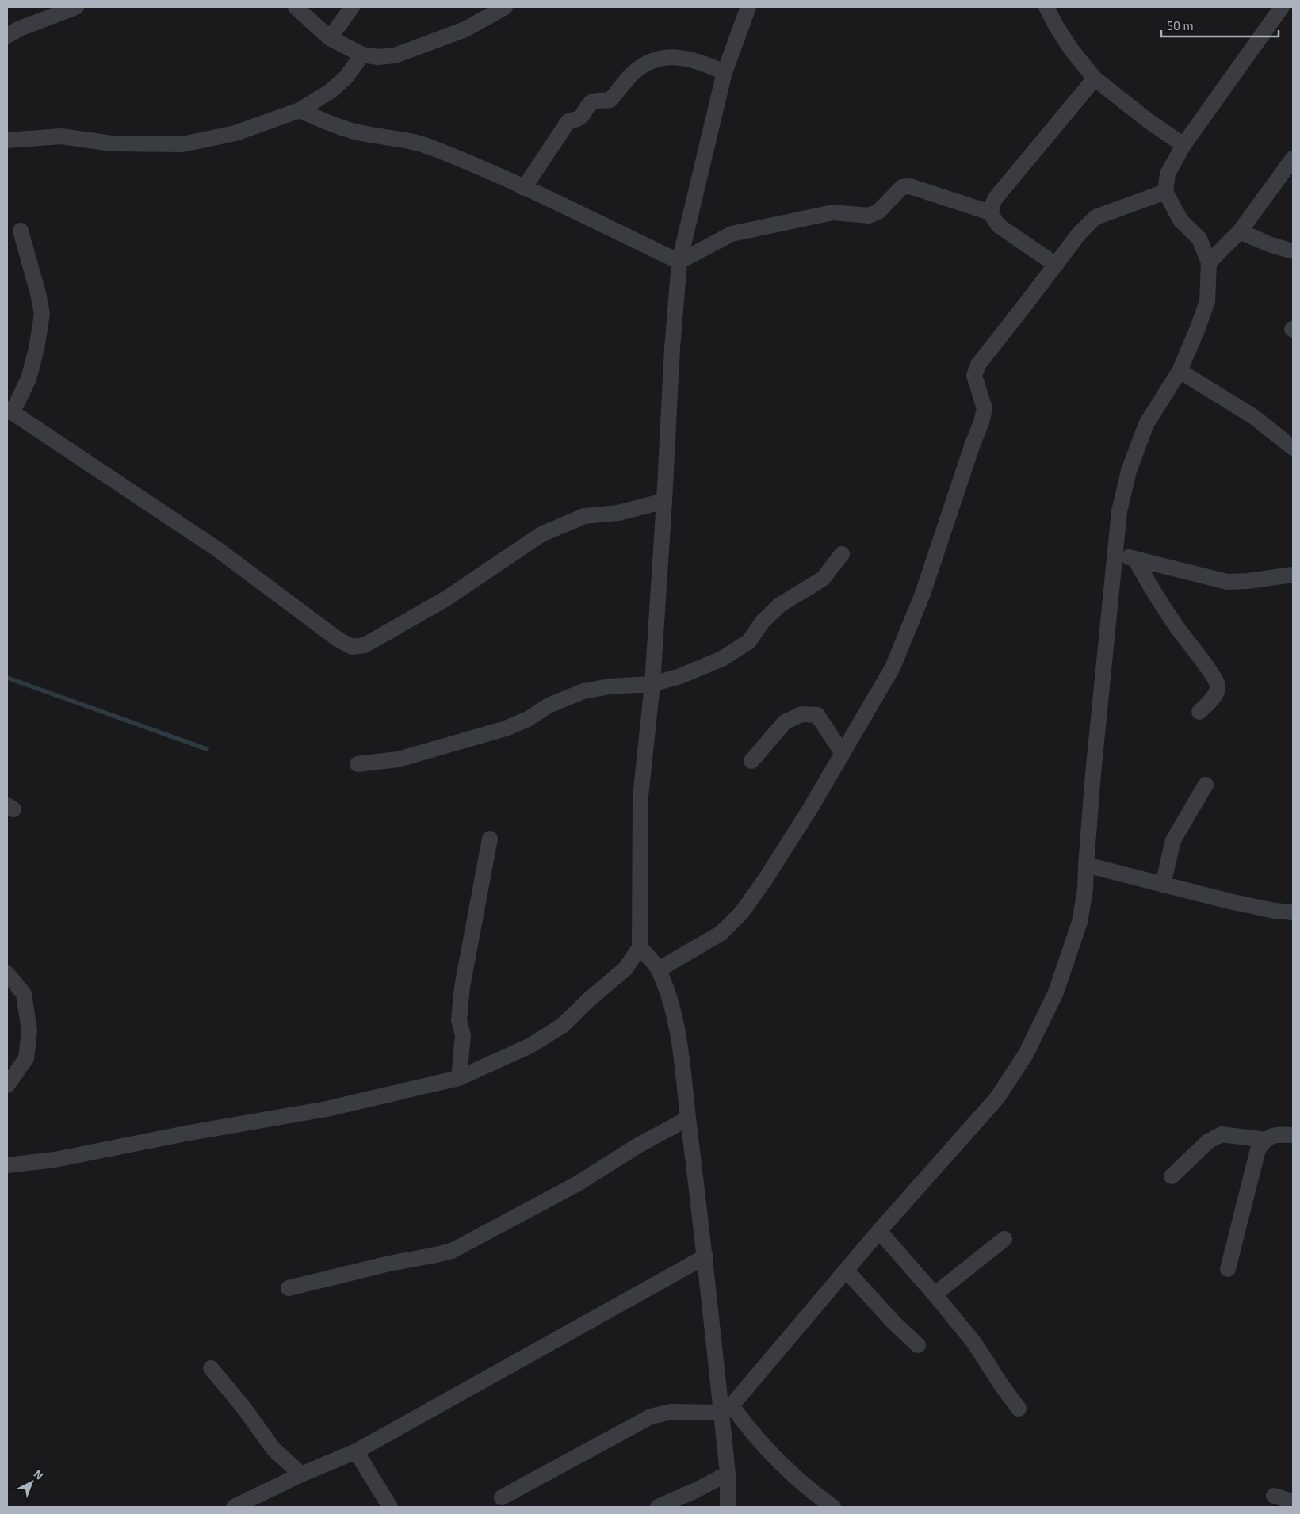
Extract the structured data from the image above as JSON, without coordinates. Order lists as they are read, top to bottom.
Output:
{
  "scale_bar": "50 m",
  "north": "top right"
}
